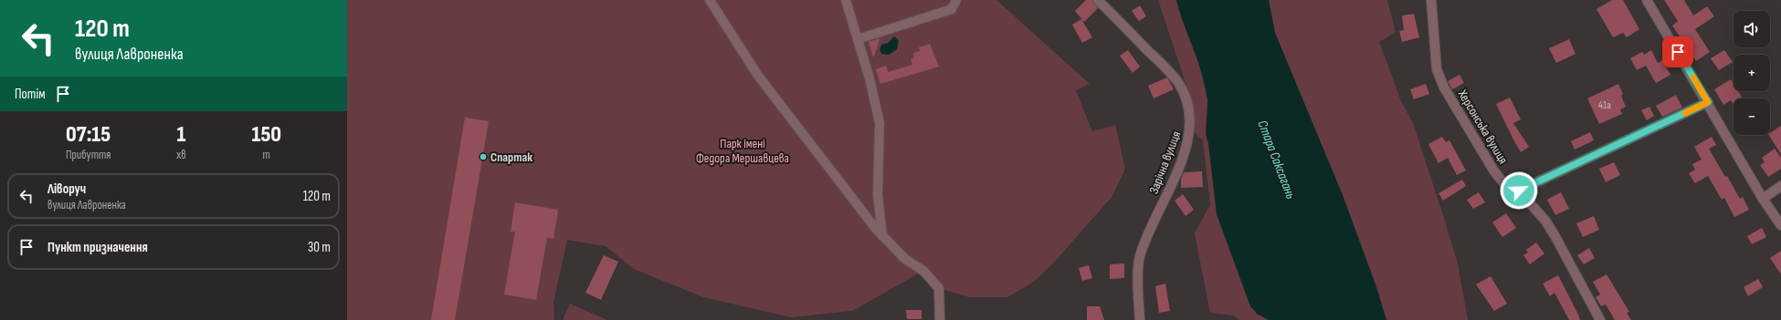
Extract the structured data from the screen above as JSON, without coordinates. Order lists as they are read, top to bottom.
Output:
{
  "streets": {
    "street": ["Херсонська вулиця", "Зарічна вулиця"]
  },
  "water": ["Стара Саксагань"],
  "parks": ["Парк імені Федора Мершавцева"],
  "places": ["Спартак"],
  "house_numbers": ["41а"],
  "page": {
    "turn": ["120 m", "вулиця Лавроненка"],
    "map_buttons": ["+", "−"],
    "then": "Потім",
    "eta": [
      "07:15",
      "Прибуття",
      "1",
      "хв",
      "150",
      "m"
    ],
    "list": [
      {
        "name": "Ліворуч",
        "note": "вулиця Лавроненка",
        "value": "120 m"
      },
      {
        "name": "Пункт призначення",
        "value": "30 m"
      }
    ]
  }
}
